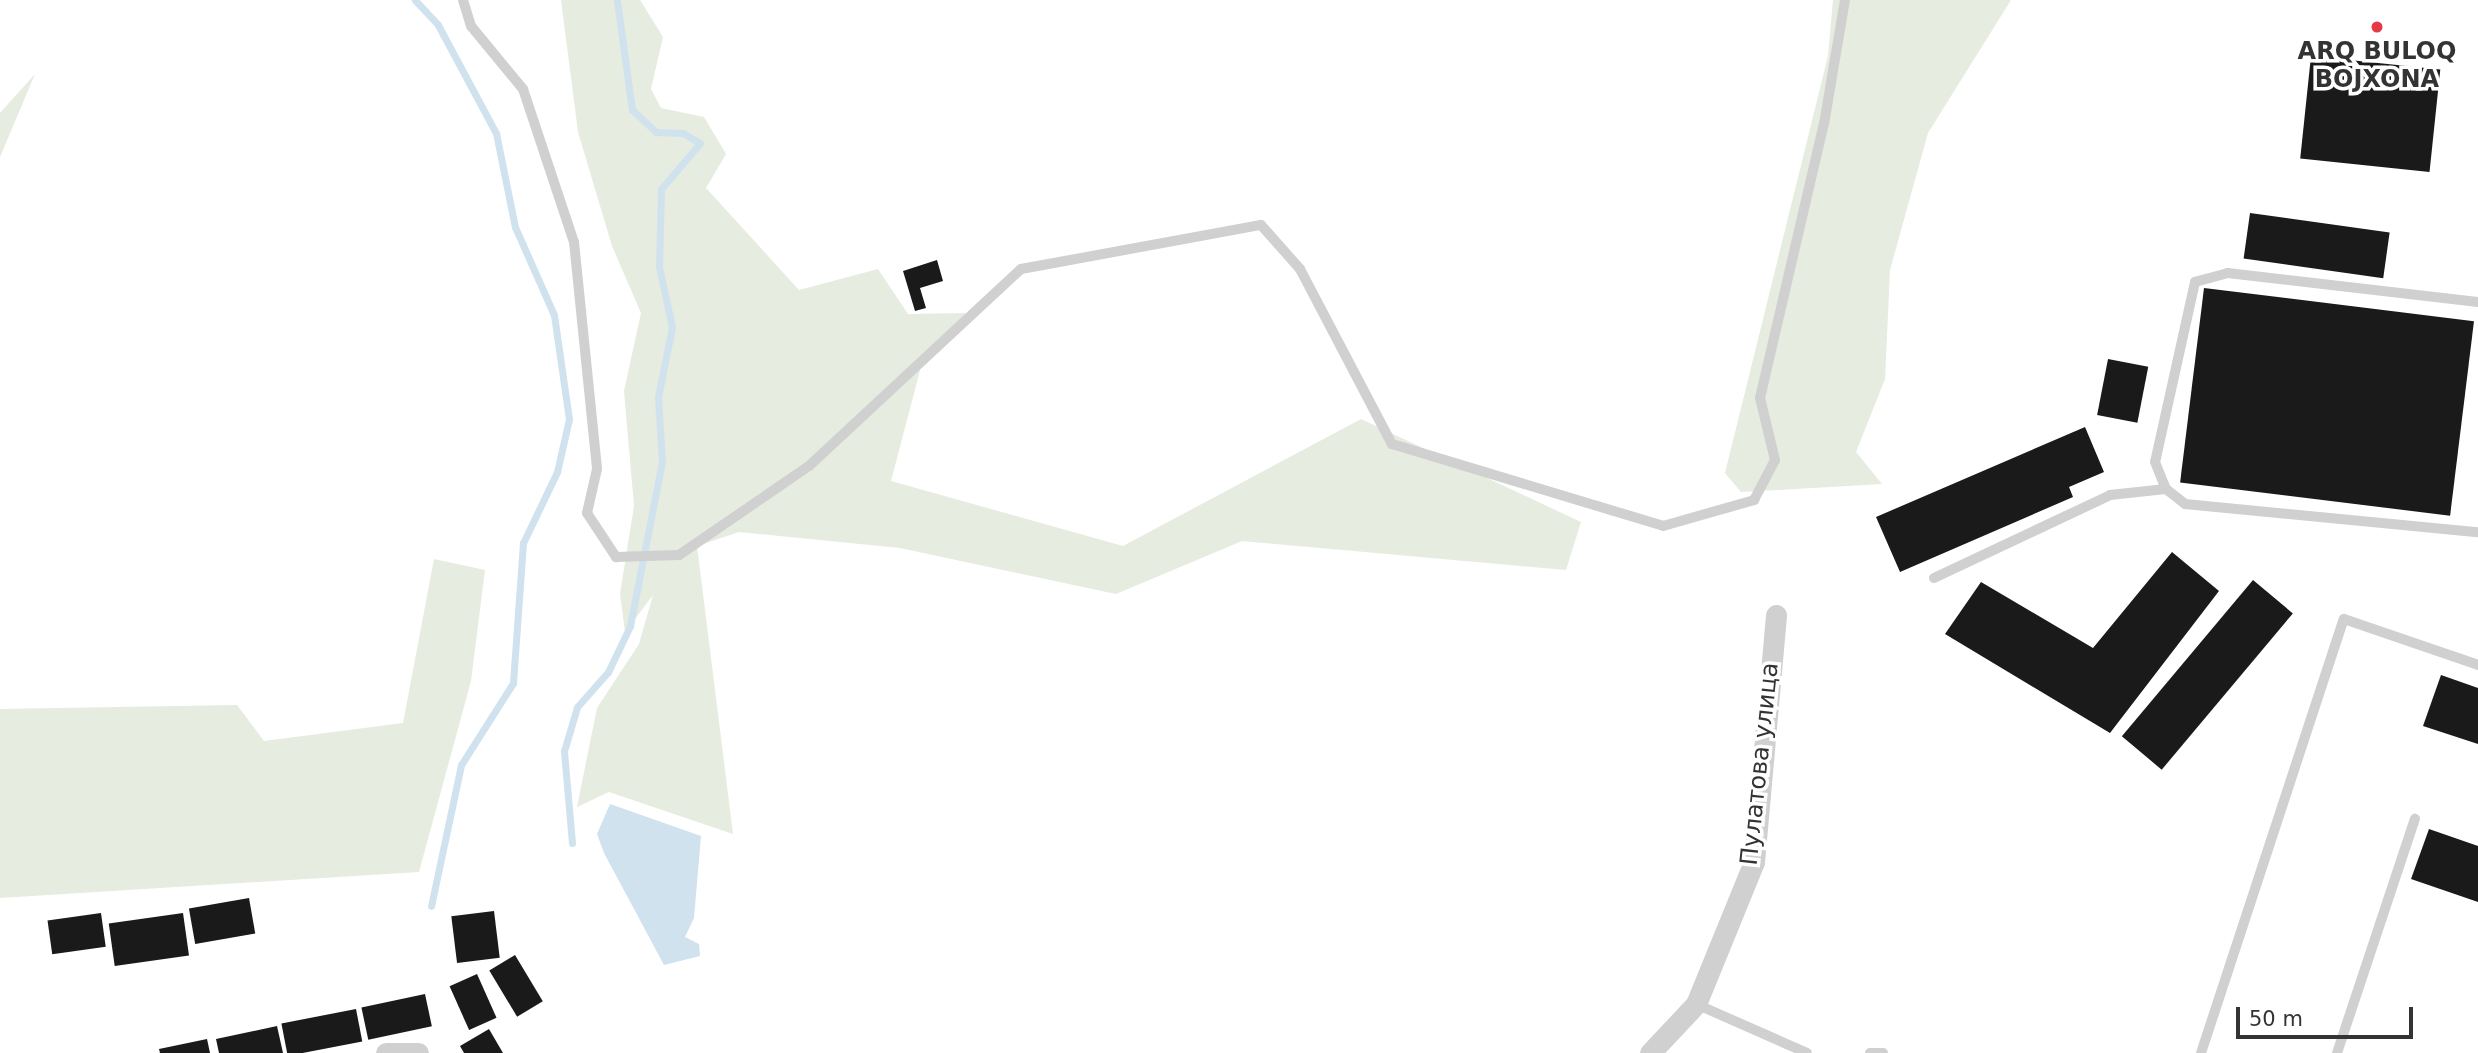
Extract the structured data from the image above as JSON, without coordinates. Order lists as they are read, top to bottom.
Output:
{
  "streets": {
    "street": ["Пулатова улица"]
  },
  "places": ["ARQ BULOQ BOJXONA"],
  "scale_bar": "50 m"
}
